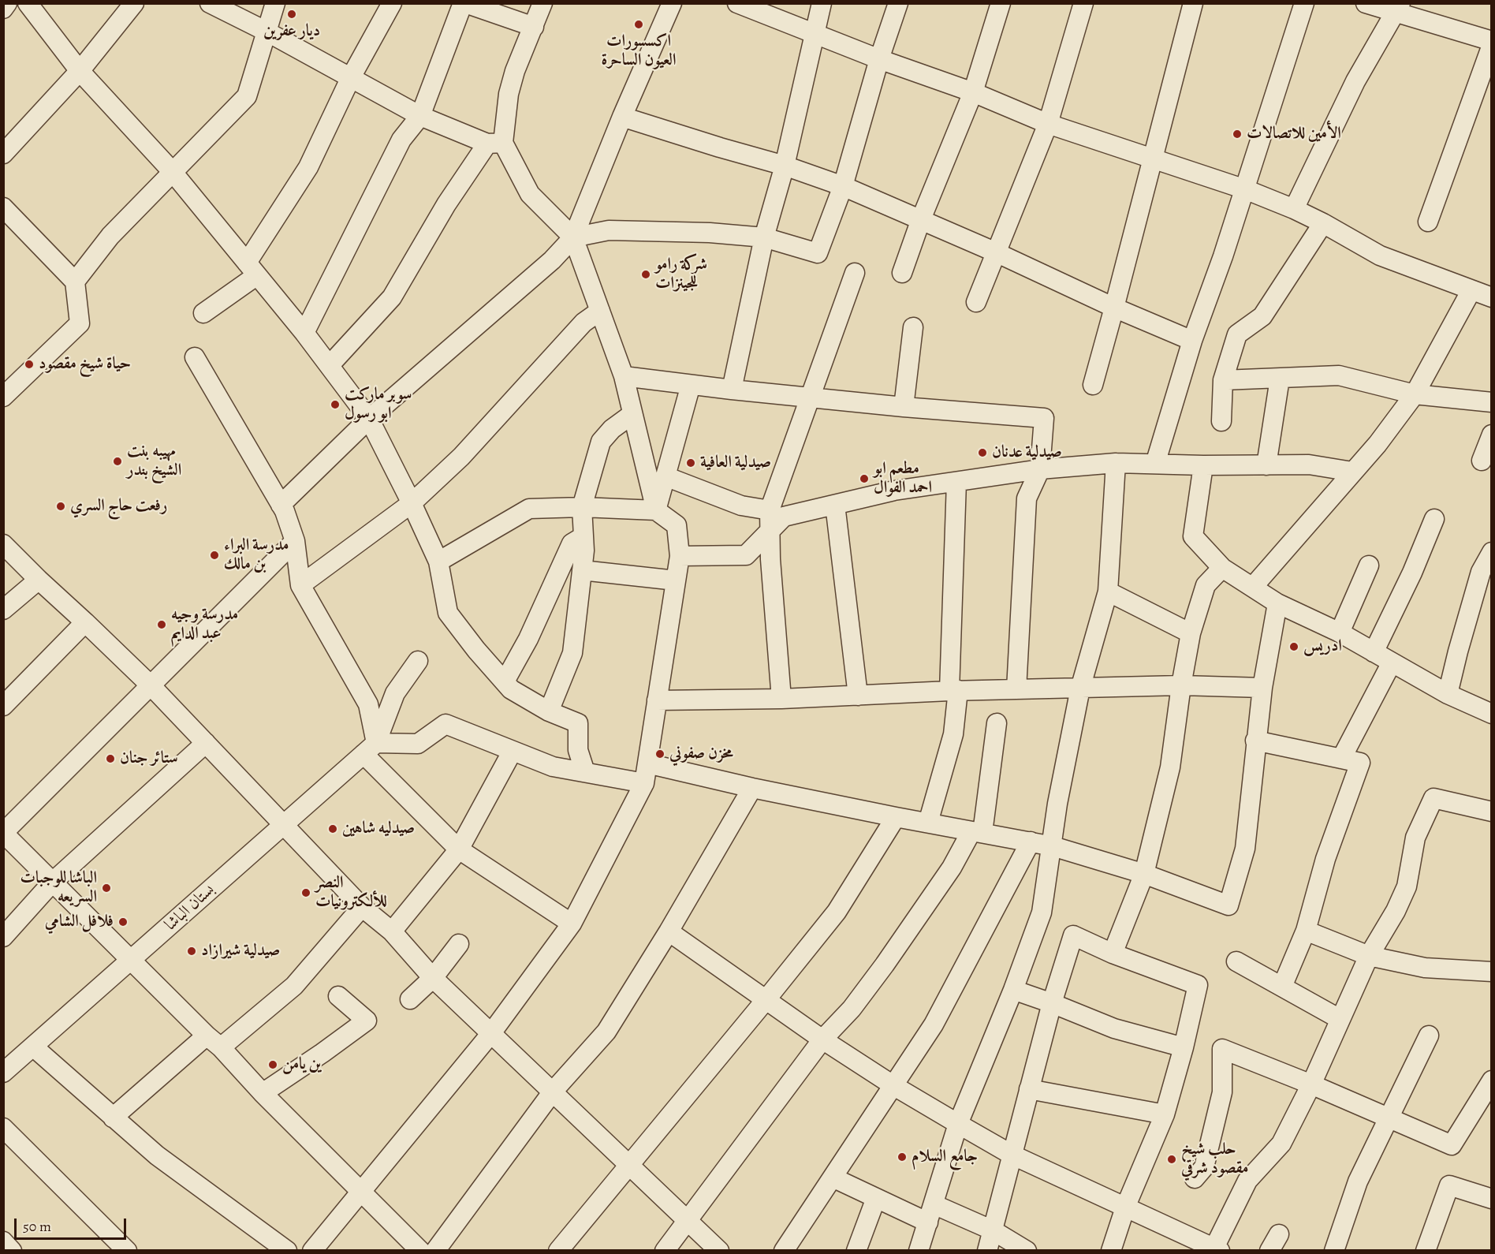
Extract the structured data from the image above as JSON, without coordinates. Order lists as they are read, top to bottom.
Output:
{
  "streets": {
    "street": ["بستان الباشا"]
  },
  "places": [
    "ديار عفرين",
    "اكسسورات العيون الساحرة",
    "الأمين للاتصالات",
    "شركة رامو للجينزات",
    "حياة شيخ مقصود",
    "سوبر ماركت ابو رسول",
    "صيدلية عدنان",
    "مهيبه بنت الشيخ بندر",
    "صيدلية العافية",
    "مطعم ابو احمد الفوال",
    "رفعت حاج السري",
    "مدرسة البراء بن مالك",
    "مدرسة وجيه عبد الدايم",
    "ادريس",
    "مخزن صفوني",
    "ستائر جنان",
    "صيدليه شاهين",
    "الباشا للوجبات السريعه",
    "النصر للألكترونيات",
    "فلافل الشامي",
    "صيدلية شيرازاد",
    "ين يامن",
    "جامع السلام",
    "حلب شيخ مقصود شرقي"
  ],
  "scale_bar": "50 m"
}
